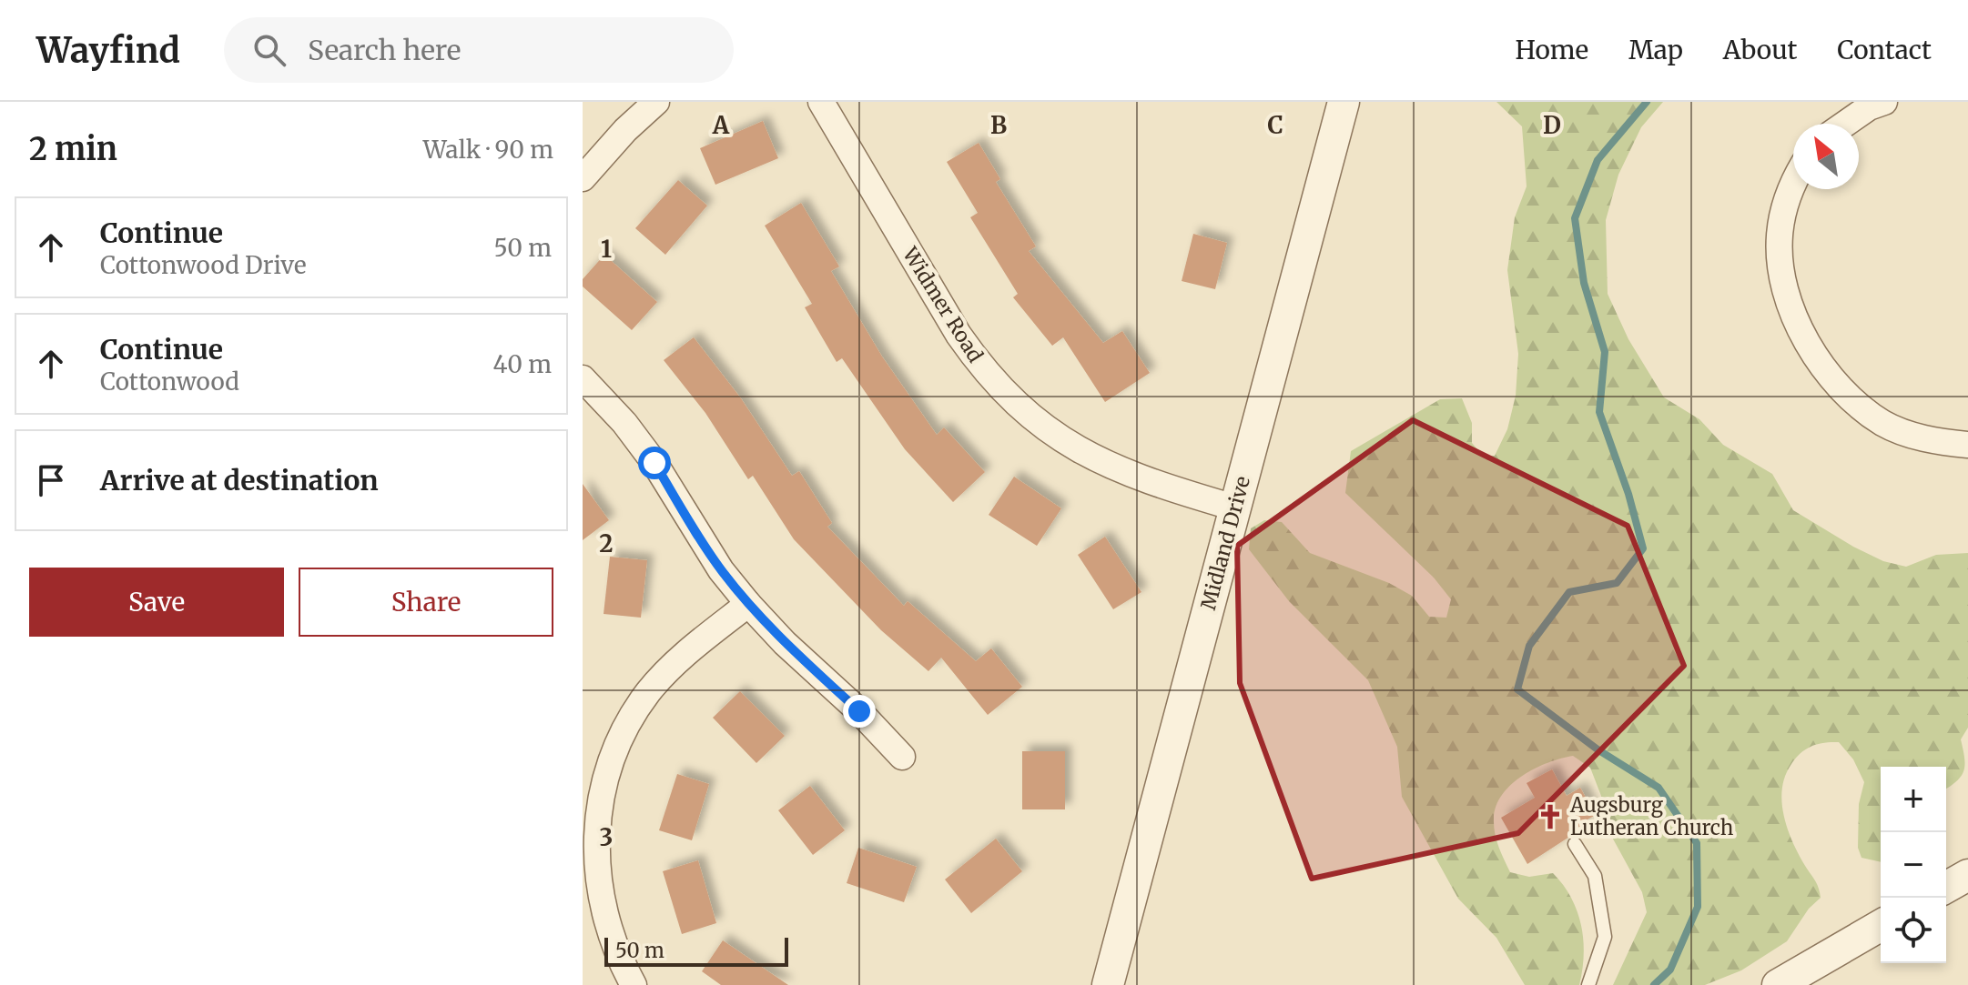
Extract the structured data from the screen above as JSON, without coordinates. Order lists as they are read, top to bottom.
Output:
{
  "streets": {
    "street": ["Widmer Road", "Midland Drive"]
  },
  "crossings": [
    ["Widmer Road", "Midland Drive"]
  ],
  "places": {
    "church": ["Augsburg Lutheran Church"]
  },
  "scale_bar": "50 m",
  "north": "top left",
  "page": {
    "header": "Wayfind",
    "search": "Search here",
    "nav": [
      "Home",
      "Map",
      "About",
      "Contact"
    ],
    "heading": ["2 min", "Walk · 90 m"],
    "list": [
      ["Continue", "Cottonwood Drive", "50 m"],
      ["Continue", "Cottonwood", "40 m"],
      "Arrive at destination"
    ],
    "buttons": ["Save", "Share"],
    "map_buttons": ["+", "−"],
    "scale": "50 m"
  },
  "grid": {
    "columns": [
      "A",
      "B",
      "C",
      "D"
    ],
    "rows": ["1", "2", "3"]
  }
}
